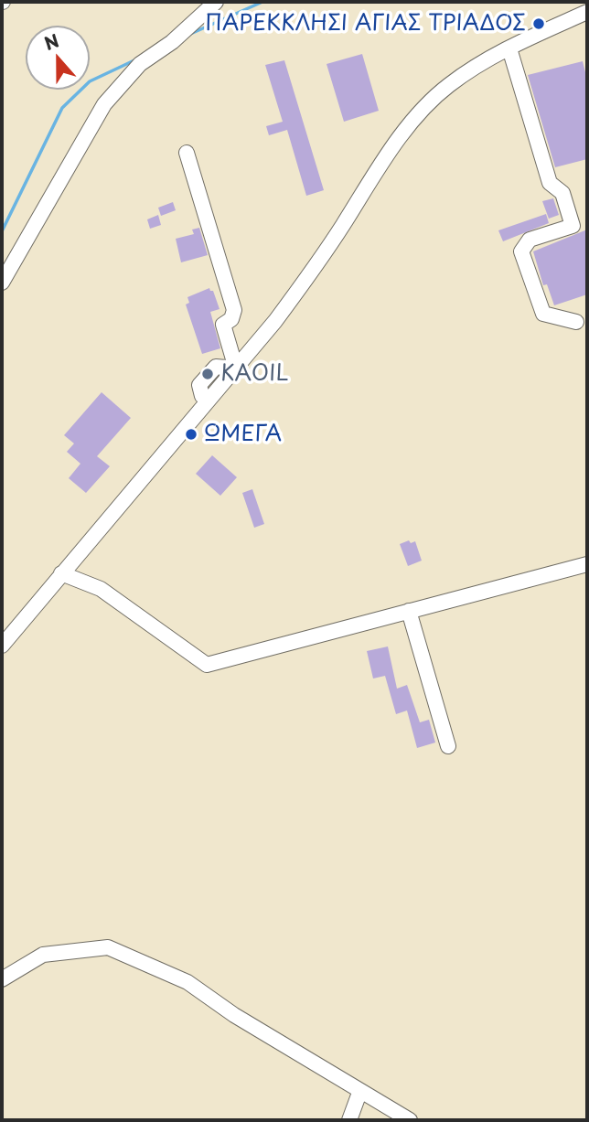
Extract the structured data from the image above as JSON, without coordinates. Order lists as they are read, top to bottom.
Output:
{
  "places": ["ΠΑΡΕΚΚΛΗΣΙ ΑΓΙΑΣ ΤΡΙΑΔΟΣ", "KAOIL", "ΩΜΕΓΑ"],
  "north": "top"
}
